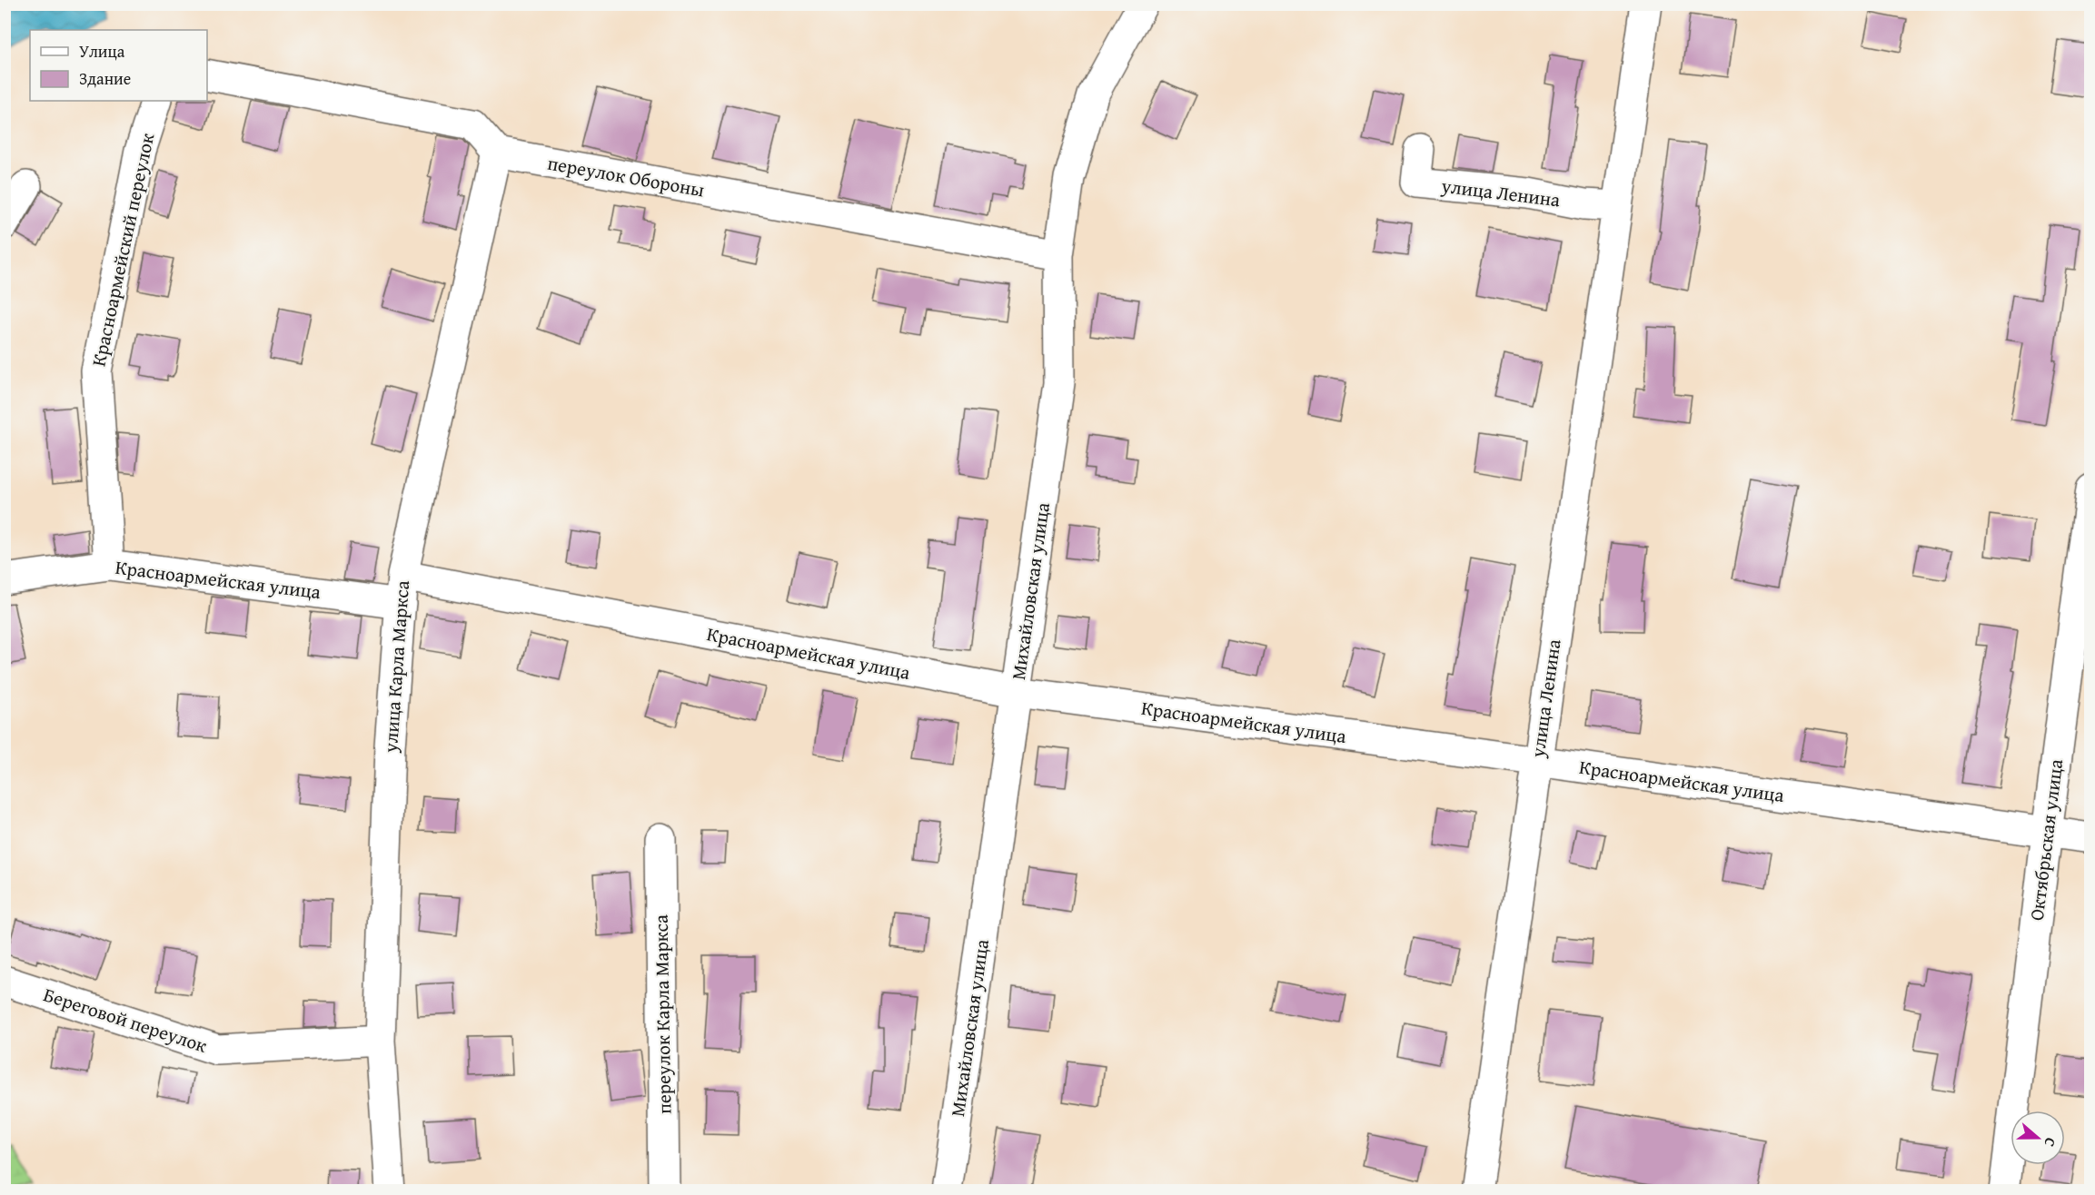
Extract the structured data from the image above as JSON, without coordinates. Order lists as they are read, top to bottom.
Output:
{
  "streets": {
    "street": [
      "переулок Обороны",
      "улица Ленина",
      "Красноармейский переулок",
      "Красноармейская улица",
      "Михайловская улица",
      "улица Карла Маркса",
      "Октябрьская улица",
      "переулок Карла Маркса",
      "Береговой переулок"
    ]
  },
  "crossings": [
    ["переулок Обороны", "Михайловская улица"],
    ["переулок Обороны", "улица Карла Маркса"],
    ["улица Ленина", "Красноармейская улица"],
    ["Красноармейский переулок", "Красноармейская улица"],
    ["Красноармейская улица", "Михайловская улица"],
    ["Красноармейская улица", "улица Карла Маркса"],
    ["Красноармейская улица", "Октябрьская улица"],
    ["улица Карла Маркса", "Береговой переулок"]
  ],
  "legend": ["Улица", "Здание"],
  "north": "right"
}
